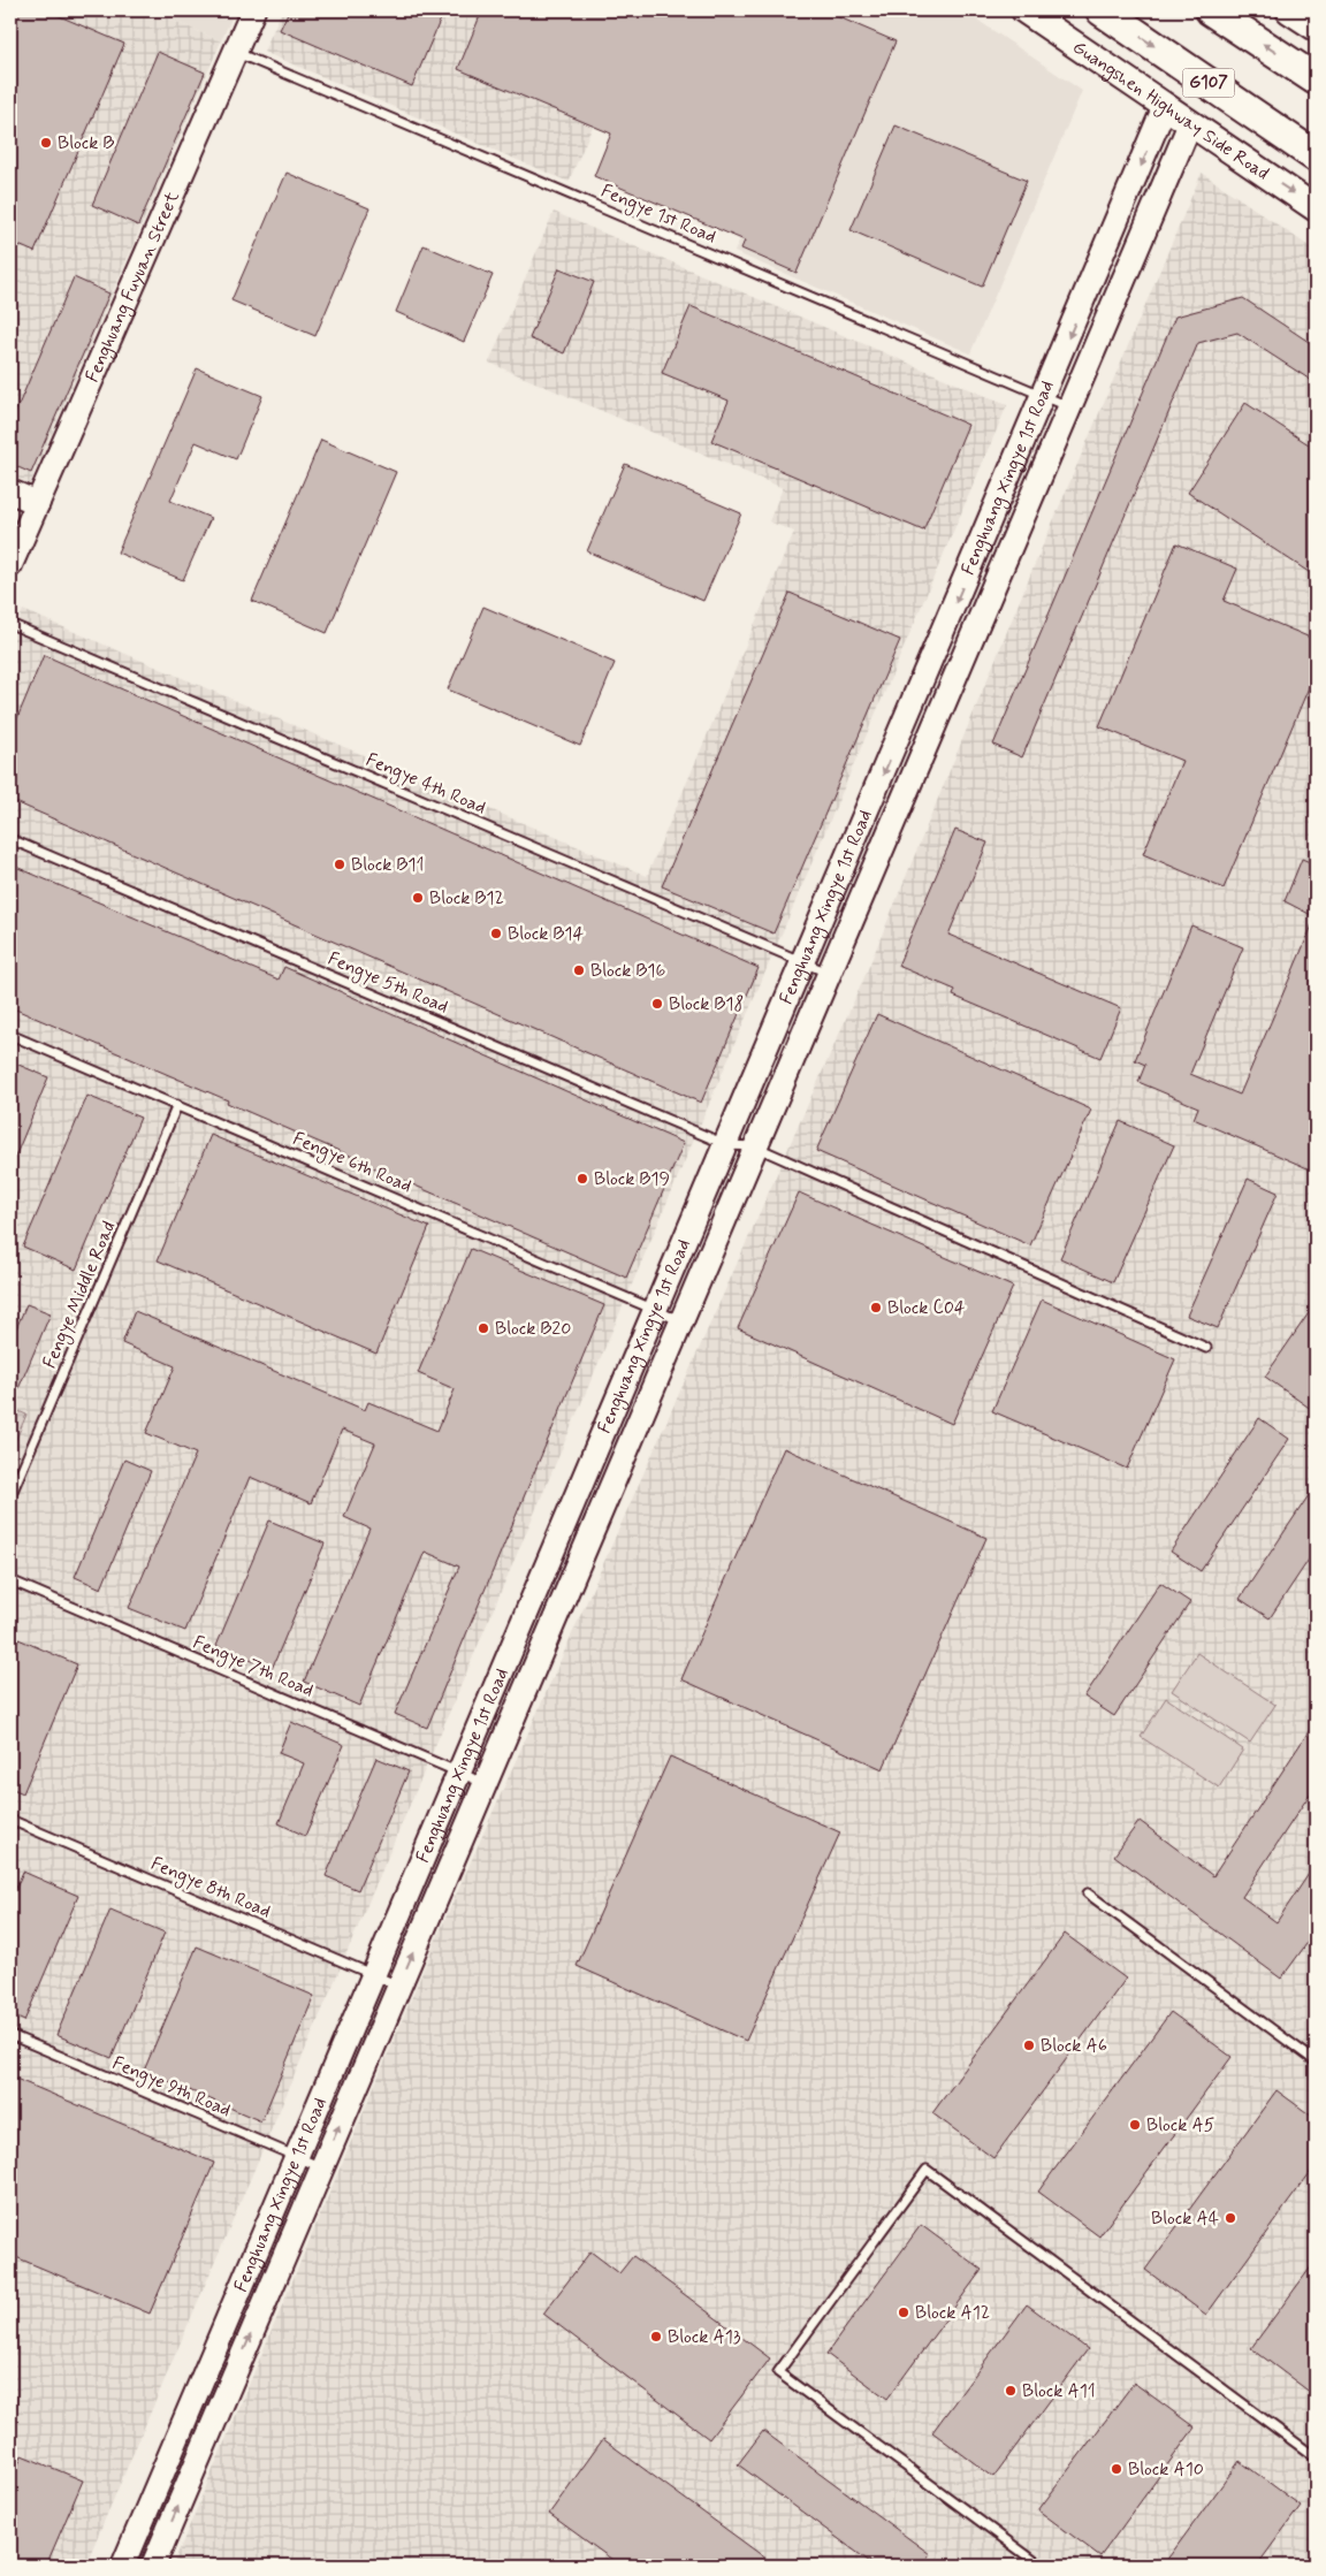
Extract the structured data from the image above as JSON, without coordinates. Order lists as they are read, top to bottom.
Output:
{
  "streets": {
    "highway": ["G107"],
    "main road": ["Guangshen Highway Side Road"],
    "street": ["Fenghuang Fuyuan Street", "Fenghuang Xingye 1st Road"],
    "lane": [
      "Fengye 1st Road",
      "Fengye 4th Road",
      "Fengye 5th Road",
      "Fengye 6th Road",
      "Fengye Middle Road",
      "Fengye 7th Road",
      "Fengye 8th Road",
      "Fengye 9th Road"
    ]
  },
  "crossings": [
    ["Guangshen Highway Side Road", "Fenghuang Xingye 1st Road"],
    ["Fengye 1st Road", "Fenghuang Fuyuan Street"],
    ["Fengye 1st Road", "Fenghuang Xingye 1st Road"],
    ["Fenghuang Xingye 1st Road", "Fengye 4th Road"],
    ["Fenghuang Xingye 1st Road", "Fengye 5th Road"],
    ["Fenghuang Xingye 1st Road", "Fengye 6th Road"],
    ["Fenghuang Xingye 1st Road", "Fengye 7th Road"],
    ["Fenghuang Xingye 1st Road", "Fengye 8th Road"],
    ["Fenghuang Xingye 1st Road", "Fengye 9th Road"],
    ["Fengye 6th Road", "Fengye Middle Road"]
  ],
  "one_way": ["Guangshen Highway Side Road"],
  "places": [
    "Block B",
    "Block B11",
    "Block B12",
    "Block B14",
    "Block B16",
    "Block B18",
    "Block B19",
    "Block C04",
    "Block B20",
    "Block A6",
    "Block A5",
    "Block A4",
    "Block A12",
    "Block A13",
    "Block A11",
    "Block A10"
  ]
}
